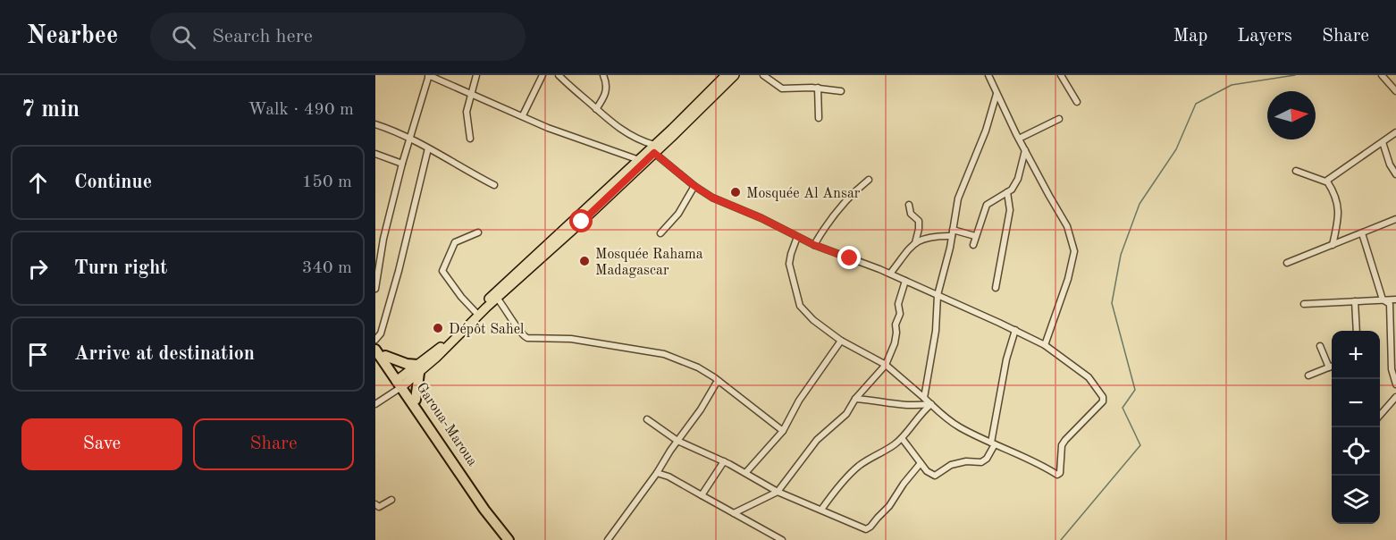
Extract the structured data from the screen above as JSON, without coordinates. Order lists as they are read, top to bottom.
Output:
{
  "streets": {
    "highway": ["Garoua-Maroua"]
  },
  "places": ["Mosquée Al Ansar", "Mosquée Rahama Madagascar", "Dépôt Sahel"],
  "north": "right",
  "page": {
    "header": "Nearbee",
    "search": "Search here",
    "nav": ["Map", "Layers", "Share"],
    "heading": ["7 min", "Walk · 490 m"],
    "list": [
      ["Continue", "150 m"],
      ["Turn right", "340 m"],
      "Arrive at destination"
    ],
    "map_buttons": ["+", "−"],
    "buttons": ["Save", "Share"]
  }
}
